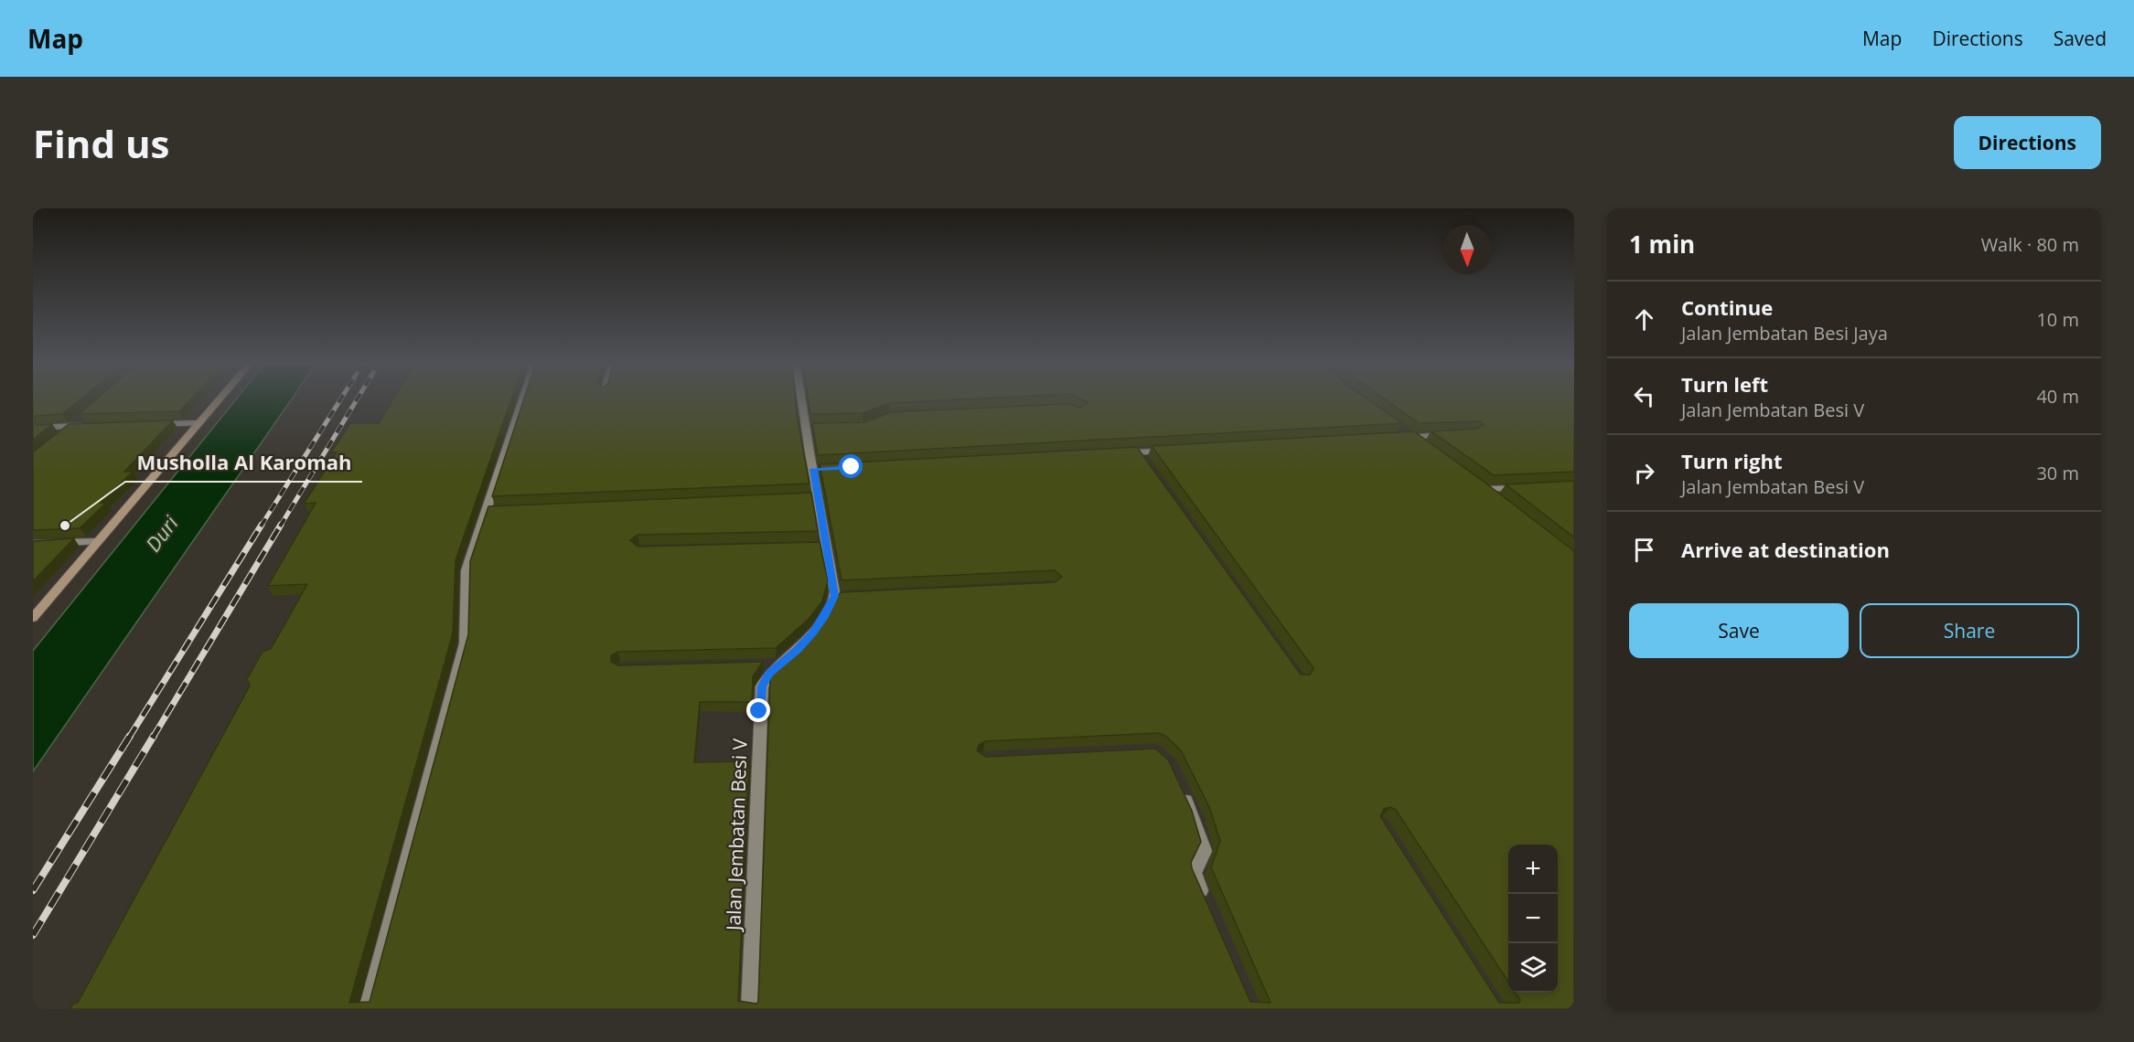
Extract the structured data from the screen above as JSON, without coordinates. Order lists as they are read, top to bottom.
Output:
{
  "streets": {
    "street": ["Jalan Jembatan Besi V"]
  },
  "water": ["Duri"],
  "places": ["Musholla Al Karomah"],
  "north": "bottom",
  "page": {
    "header": "Map",
    "nav": ["Map", "Directions", "Saved"],
    "buttons": [
      "Directions",
      ["Save", "Share"]
    ],
    "title": "Find us",
    "heading": ["1 min", "Walk · 80 m"],
    "list": [
      ["Continue", "Jalan Jembatan Besi Jaya", "10 m"],
      ["Turn left", "Jalan Jembatan Besi V", "40 m"],
      ["Turn right", "Jalan Jembatan Besi V", "30 m"],
      "Arrive at destination"
    ],
    "map_buttons": ["+", "−"]
  }
}
